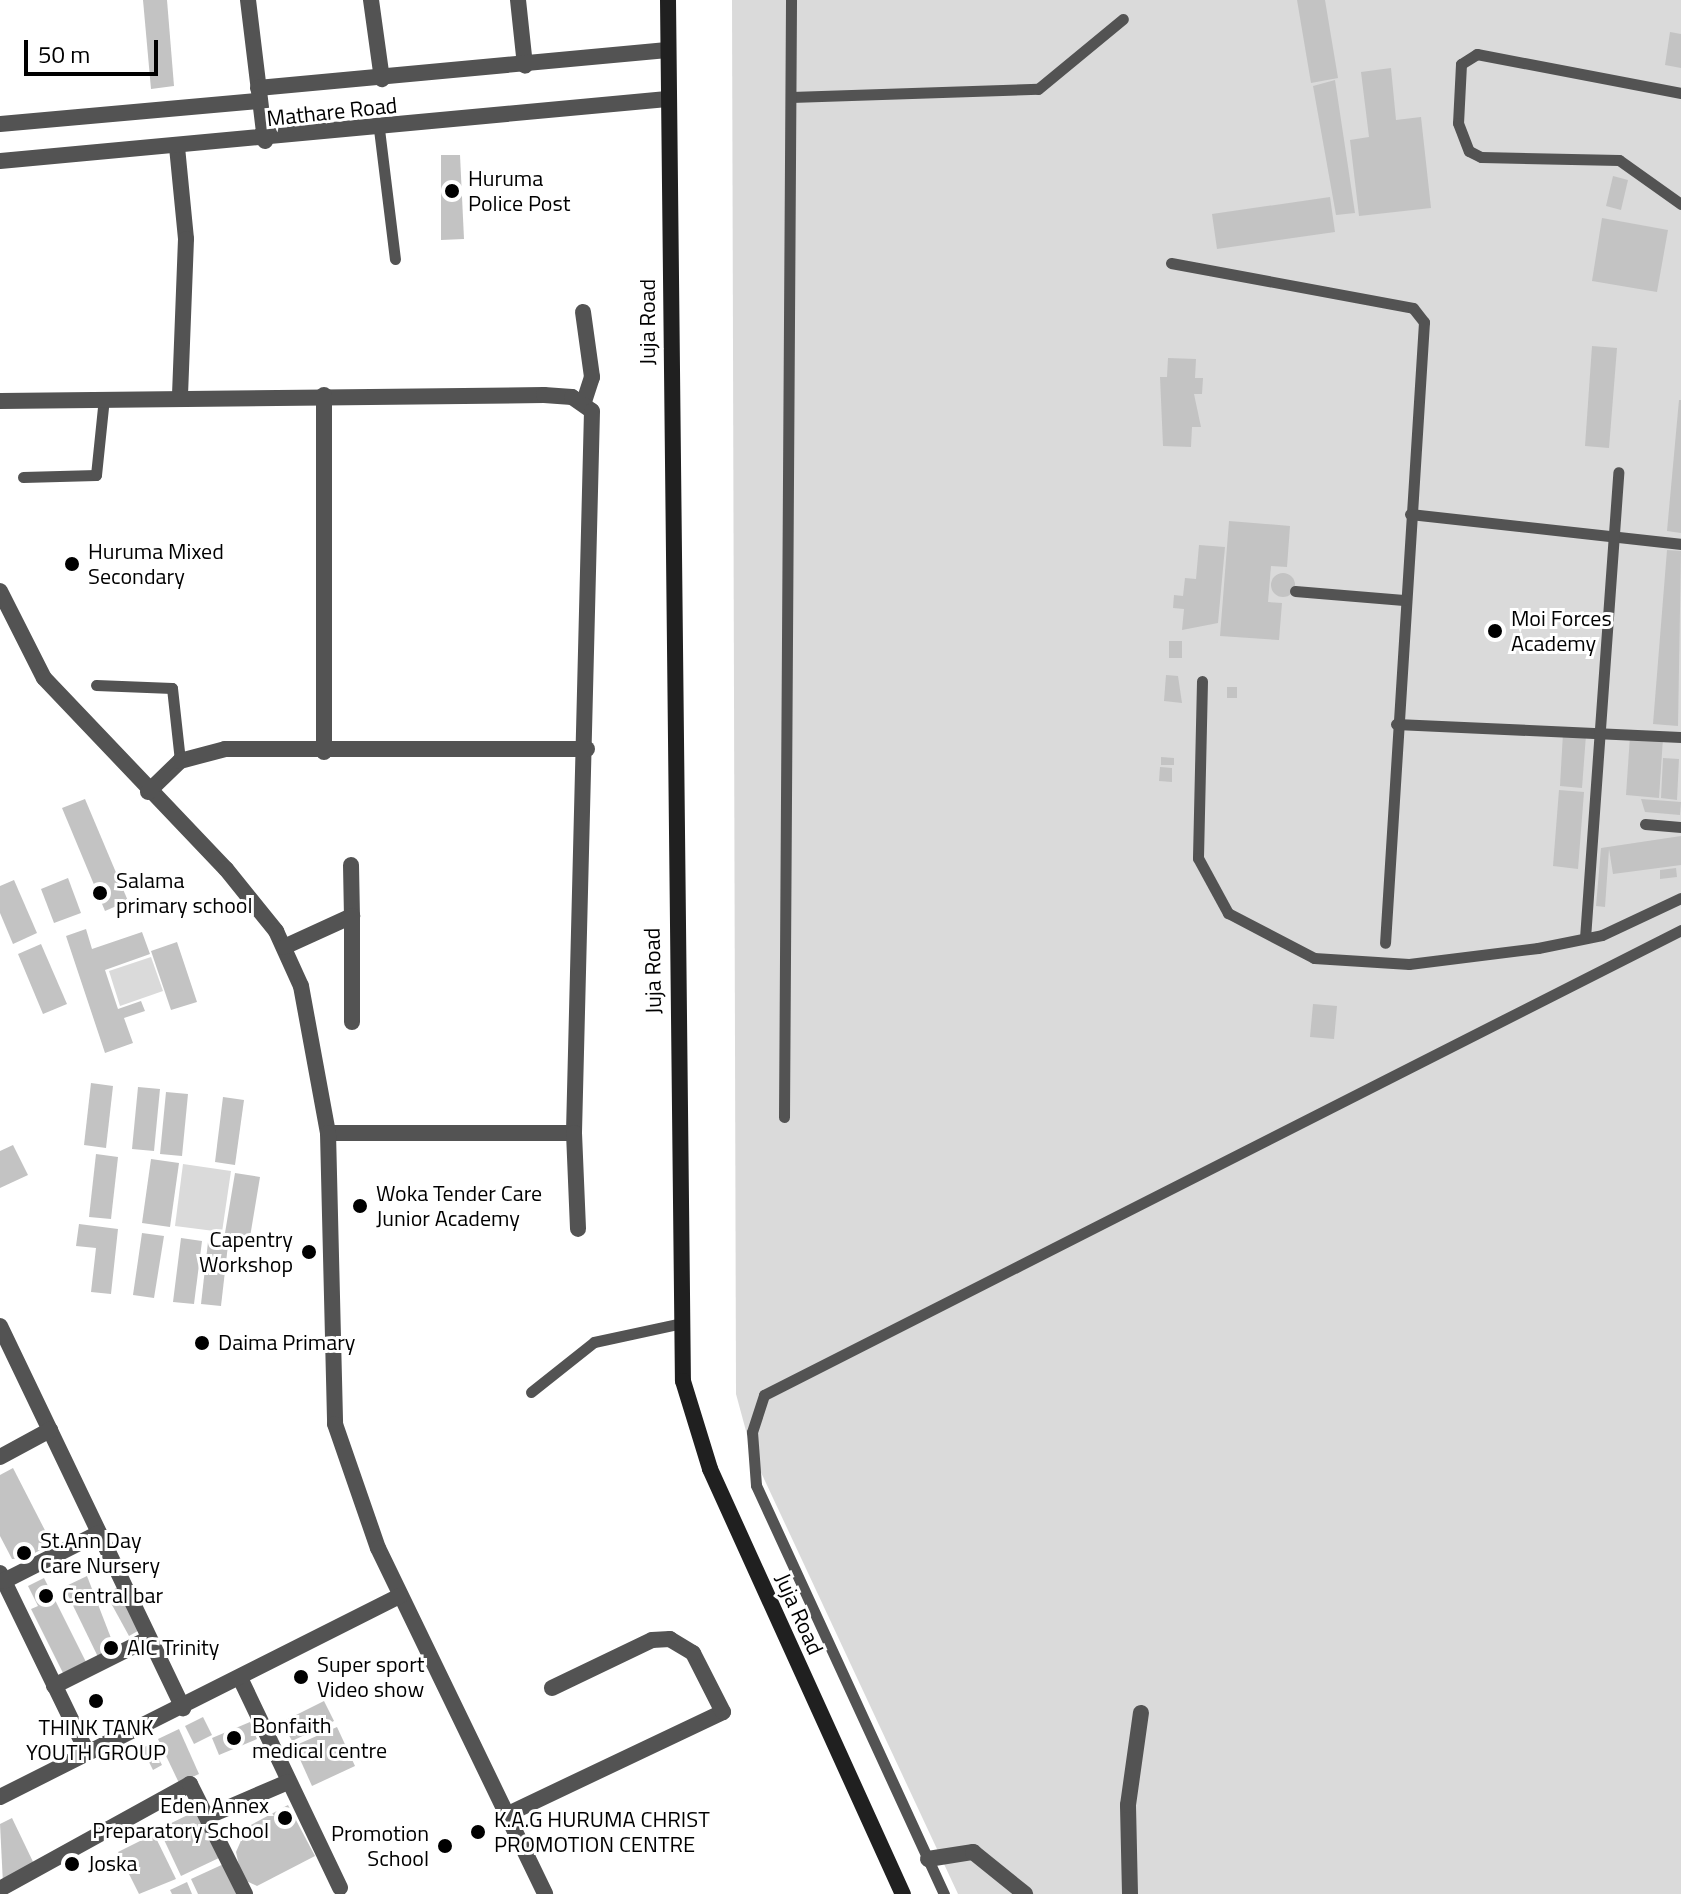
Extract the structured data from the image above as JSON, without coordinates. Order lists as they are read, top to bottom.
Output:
{
  "streets": {
    "main road": ["Juja Road"],
    "street": ["Mathare Road"]
  },
  "crossings": [
    ["Mathare Road", "Juja Road"]
  ],
  "places": [
    "Huruma Police Post",
    "Huruma Mixed Secondary",
    "Moi Forces Academy",
    "Salama primary school",
    "Woka Tender Care Junior Academy",
    "Capentry Workshop",
    "Daima Primary",
    "St.Ann Day Care Nursery",
    "Central bar",
    "AIC Trinity",
    "Super sport Video show",
    "THINK TANK YOUTH GROUP",
    "Bonfaith medical centre",
    "Eden Annex Preparatory School",
    "K.A.G HURUMA CHRIST PROMOTION CENTRE",
    "Promotion School",
    "Joska"
  ],
  "scale_bar": "50 m"
}
